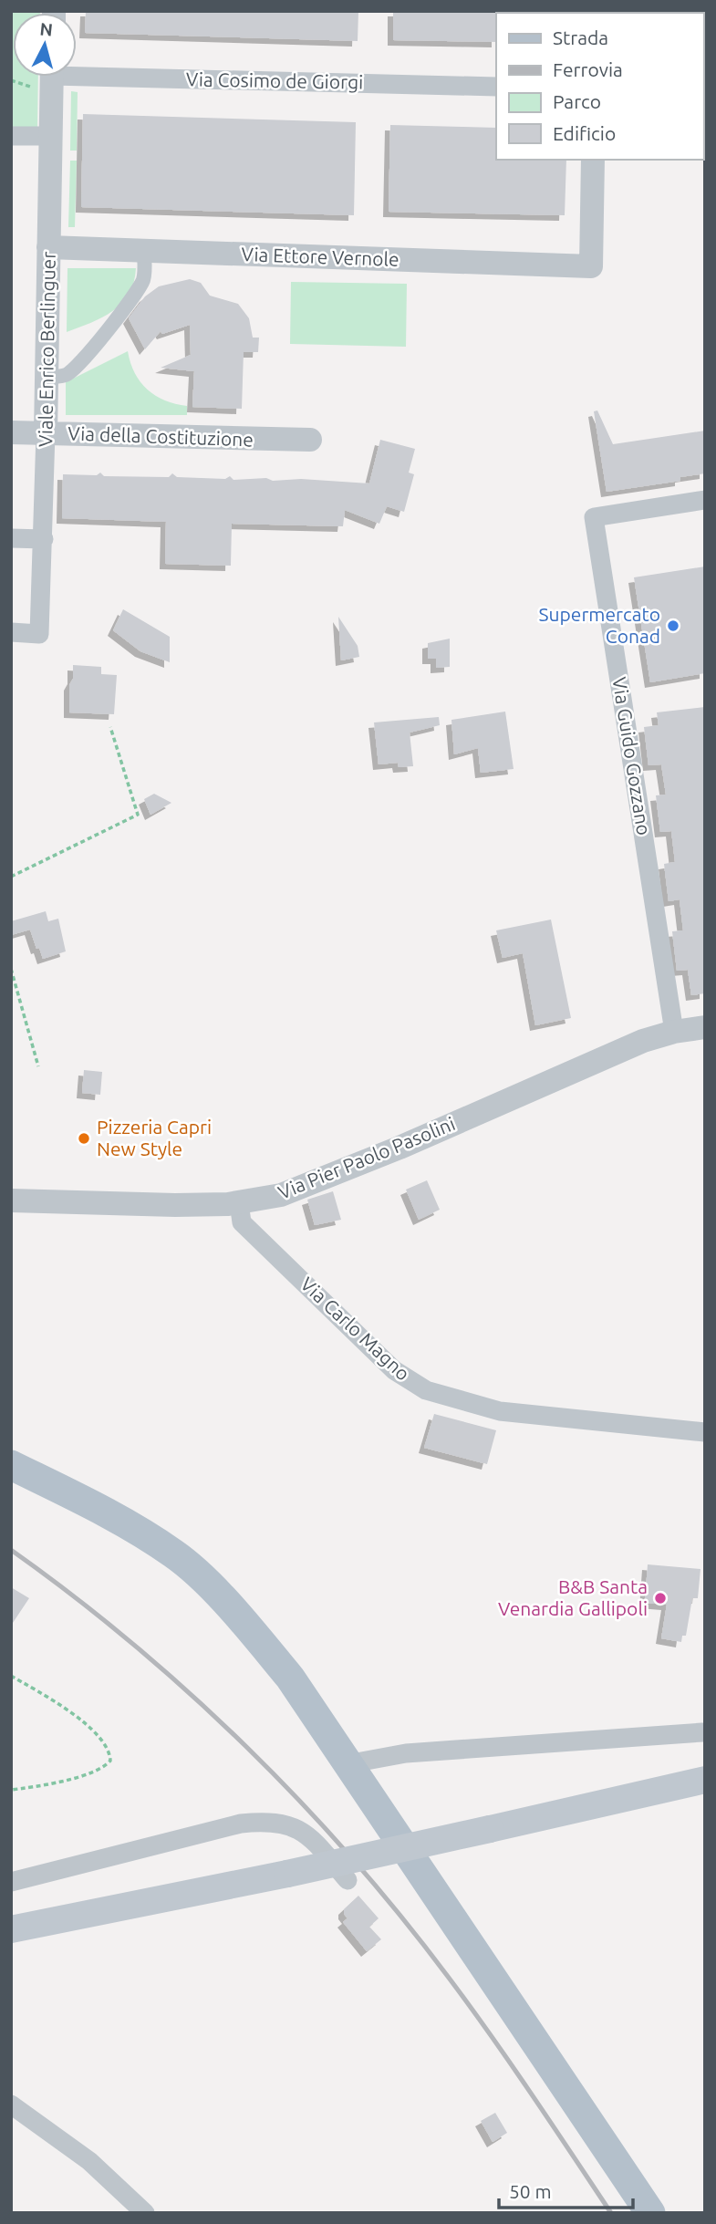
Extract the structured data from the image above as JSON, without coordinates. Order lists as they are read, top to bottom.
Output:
{
  "streets": {
    "street": [
      "Via Cosimo de Giorgi",
      "Via Ettore Vernole",
      "Viale Enrico Berlinguer",
      "Via della Costituzione",
      "Via Guido Gozzano",
      "Via Pier Paolo Pasolini",
      "Via Carlo Magno"
    ]
  },
  "crossings": [
    ["Via Ettore Vernole", "Viale Enrico Berlinguer"],
    ["Viale Enrico Berlinguer", "Via della Costituzione"],
    ["Via Guido Gozzano", "Via Pier Paolo Pasolini"],
    ["Via Pier Paolo Pasolini", "Via Carlo Magno"]
  ],
  "places": ["Supermercato Conad", "Pizzeria Capri New Style", "B&B Santa Venardia Gallipoli"],
  "legend": [
    "Strada",
    "Ferrovia",
    "Parco",
    "Edificio"
  ],
  "scale_bar": "50 m",
  "north": "top"
}
